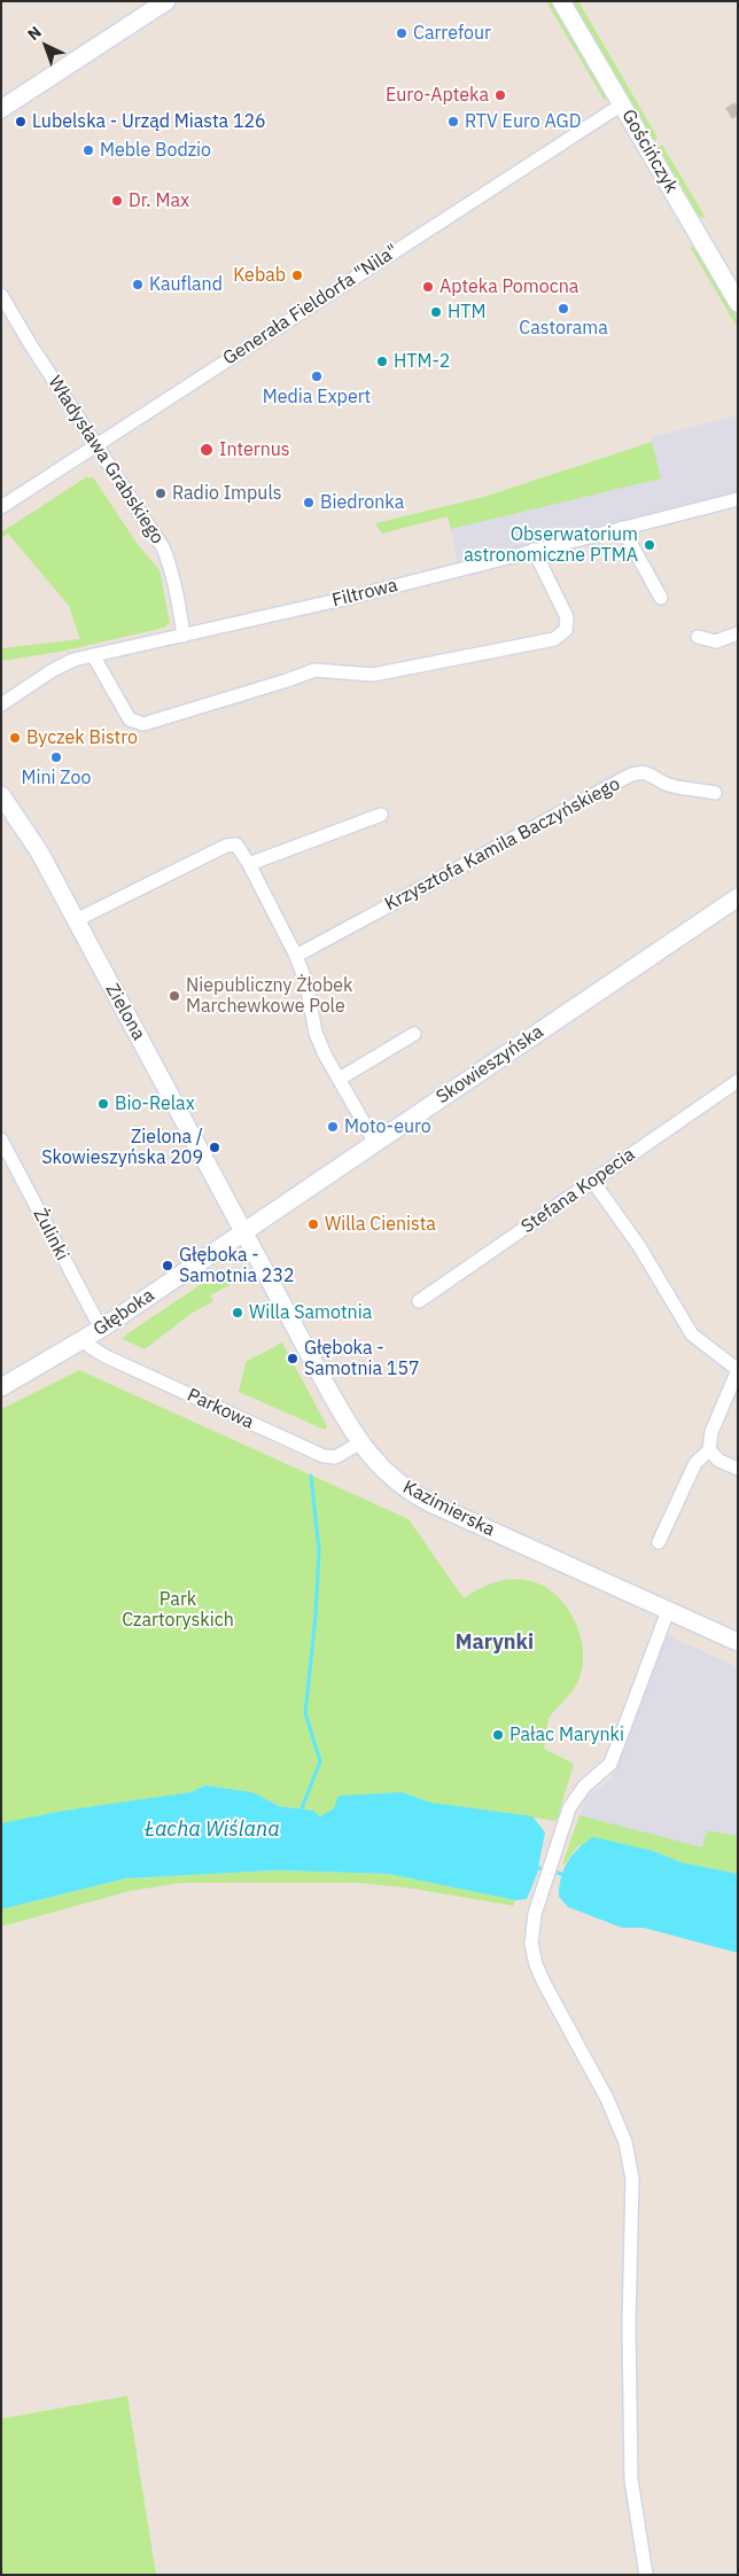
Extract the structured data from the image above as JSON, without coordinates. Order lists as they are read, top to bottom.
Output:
{
  "streets": {
    "main road": [
      "Gościńczyk",
      "Zielona",
      "Skowieszyńska",
      "Głęboka",
      "Kazimierska"
    ],
    "street": [
      "Generała Fieldorfa \"Nila\"",
      "Władysława Grabskiego",
      "Filtrowa",
      "Krzysztofa Kamila Baczyńskiego",
      "Stefana Kopecia",
      "Żulinki",
      "Parkowa"
    ]
  },
  "crossings": [
    ["Gościńczyk", "Generała Fieldorfa \"Nila\""],
    ["Generała Fieldorfa \"Nila\"", "Władysława Grabskiego"],
    ["Władysława Grabskiego", "Filtrowa"],
    ["Zielona", "Skowieszyńska"],
    ["Zielona", "Głęboka"],
    ["Zielona", "Kazimierska"],
    ["Skowieszyńska", "Głęboka"],
    ["Skowieszyńska", "Kazimierska"],
    ["Żulinki", "Głęboka"],
    ["Głęboka", "Parkowa"],
    ["Głęboka", "Kazimierska"],
    ["Parkowa", "Kazimierska"]
  ],
  "districts": ["Marynki"],
  "water": ["Łacha Wiślana"],
  "parks": ["Park Czartoryskich"],
  "places": [
    "Carrefour",
    "Euro-Apteka",
    "Lubelska - Urząd Miasta 126",
    "RTV Euro AGD",
    "Meble Bodzio",
    "Dr. Max",
    "Kebab",
    "Kaufland",
    "Apteka Pomocna",
    "Castorama",
    "HTM",
    "HTM-2",
    "Media Expert",
    "Internus",
    "Radio Impuls",
    "Biedronka",
    "Obserwatorium astronomiczne PTMA",
    "Byczek Bistro",
    "Mini Zoo",
    "Niepubliczny Żłobek Marchewkowe Pole",
    "Bio-Relax",
    "Moto-euro",
    "Zielona / Skowieszyńska 209",
    "Willa Cienista",
    "Głęboka - Samotnia 232",
    "Willa Samotnia",
    "Głęboka - Samotnia 157",
    "Pałac Marynki"
  ],
  "north": "top left"
}
